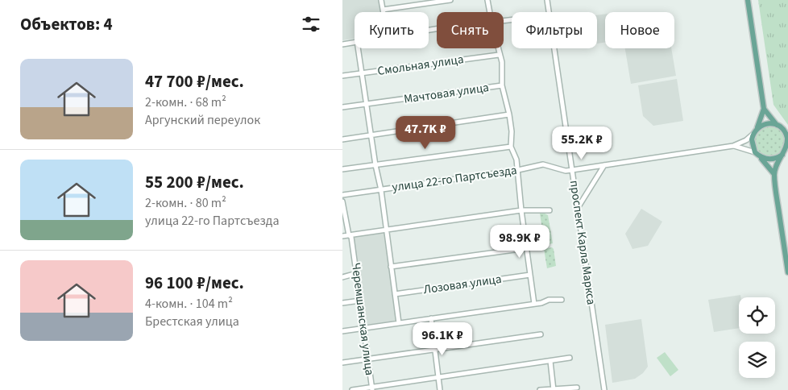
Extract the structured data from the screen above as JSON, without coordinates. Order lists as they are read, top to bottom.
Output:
{
  "streets": {
    "street": [
      "Смольная улица",
      "Мачтовая улица",
      "улица 22-го Партсъезда",
      "проспект Карла Маркса",
      "Лозовая улица",
      "Черемшанская улица"
    ]
  },
  "crossings": [
    ["улица 22-го Партсъезда", "проспект Карла Маркса"]
  ],
  "page": {
    "heading": "Объектов: 4",
    "chip": [
      "Купить",
      "Снять",
      "Фильтры",
      "Новое"
    ],
    "list": [
      {
        "name": "47 700 ₽/мес.",
        "note": "2-комн. · 68 m² · Аргунский переулок"
      },
      {
        "name": "55 200 ₽/мес.",
        "note": "2-комн. · 80 m² · улица 22-го Партсъезда"
      },
      {
        "name": "96 100 ₽/мес.",
        "note": "4-комн. · 104 m² · Брестская улица"
      }
    ],
    "price": [
      "47.7K ₽",
      "55.2K ₽",
      "98.9K ₽",
      "96.1K ₽"
    ]
  }
}
